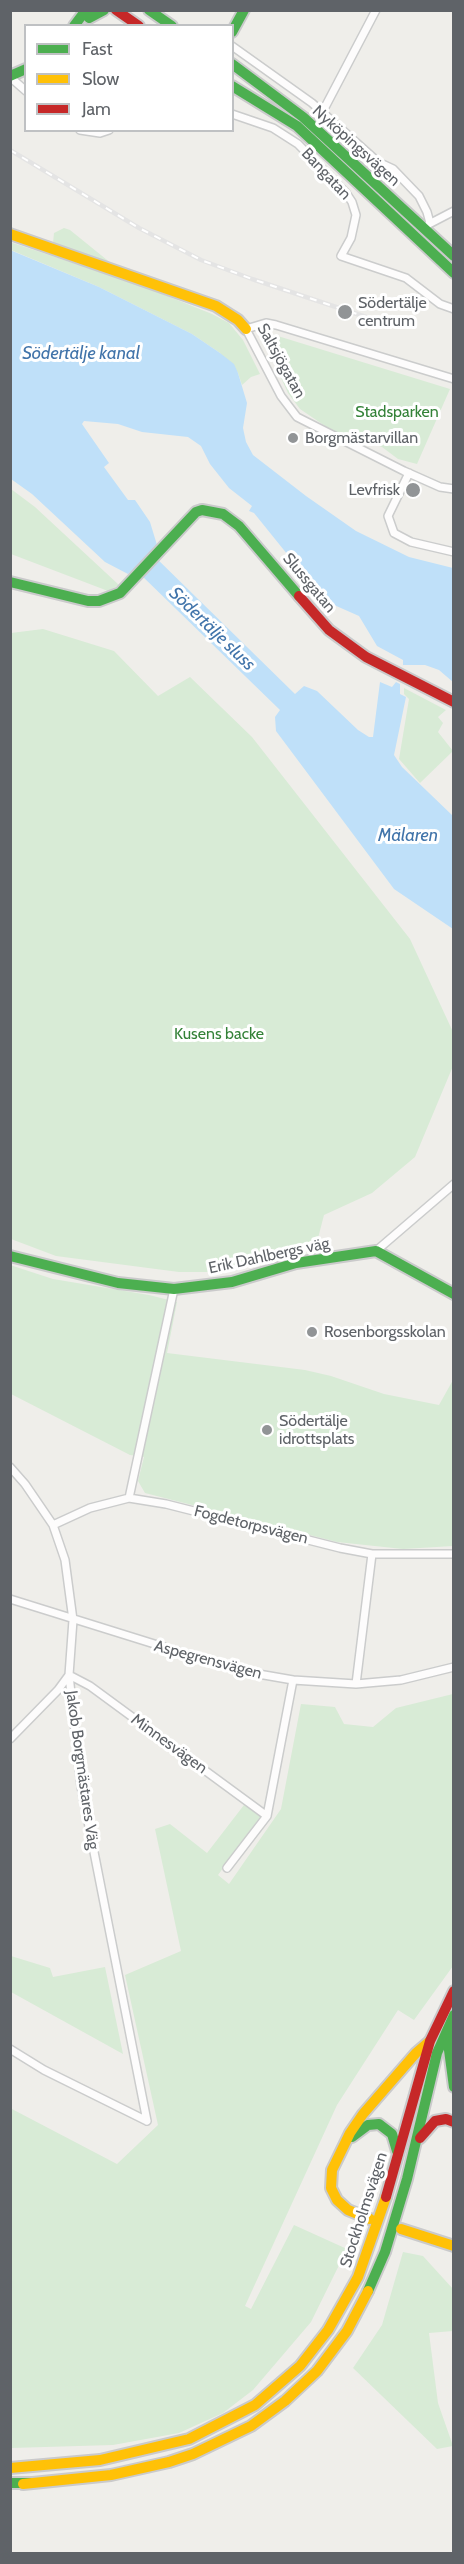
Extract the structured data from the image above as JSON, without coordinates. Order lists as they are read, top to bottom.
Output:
{
  "streets": {
    "main road": [
      "Nyköpingsvägen",
      "Saltsjögatan",
      "Slussgatan",
      "Erik Dahlbergs väg",
      "Stockholmsvägen"
    ],
    "street": [
      "Bangatan",
      "Fogdetorpsvägen",
      "Aspegrensvägen",
      "Minnesvägen",
      "Jakob Borgmästares Väg"
    ]
  },
  "crossings": [
    ["Fogdetorpsvägen", "Jakob Borgmästares Väg"],
    ["Aspegrensvägen", "Jakob Borgmästares Väg"],
    ["Minnesvägen", "Jakob Borgmästares Väg"]
  ],
  "water": ["Södertälje kanal", "Södertälje sluss", "Mälaren"],
  "parks": ["Stadsparken", "Kusens backe"],
  "places": [
    "Södertälje centrum",
    "Borgmästarvillan",
    "Levfrisk",
    "Rosenborgsskolan",
    "Södertälje idrottsplats"
  ],
  "legend": ["Fast", "Slow", "Jam"]
}
